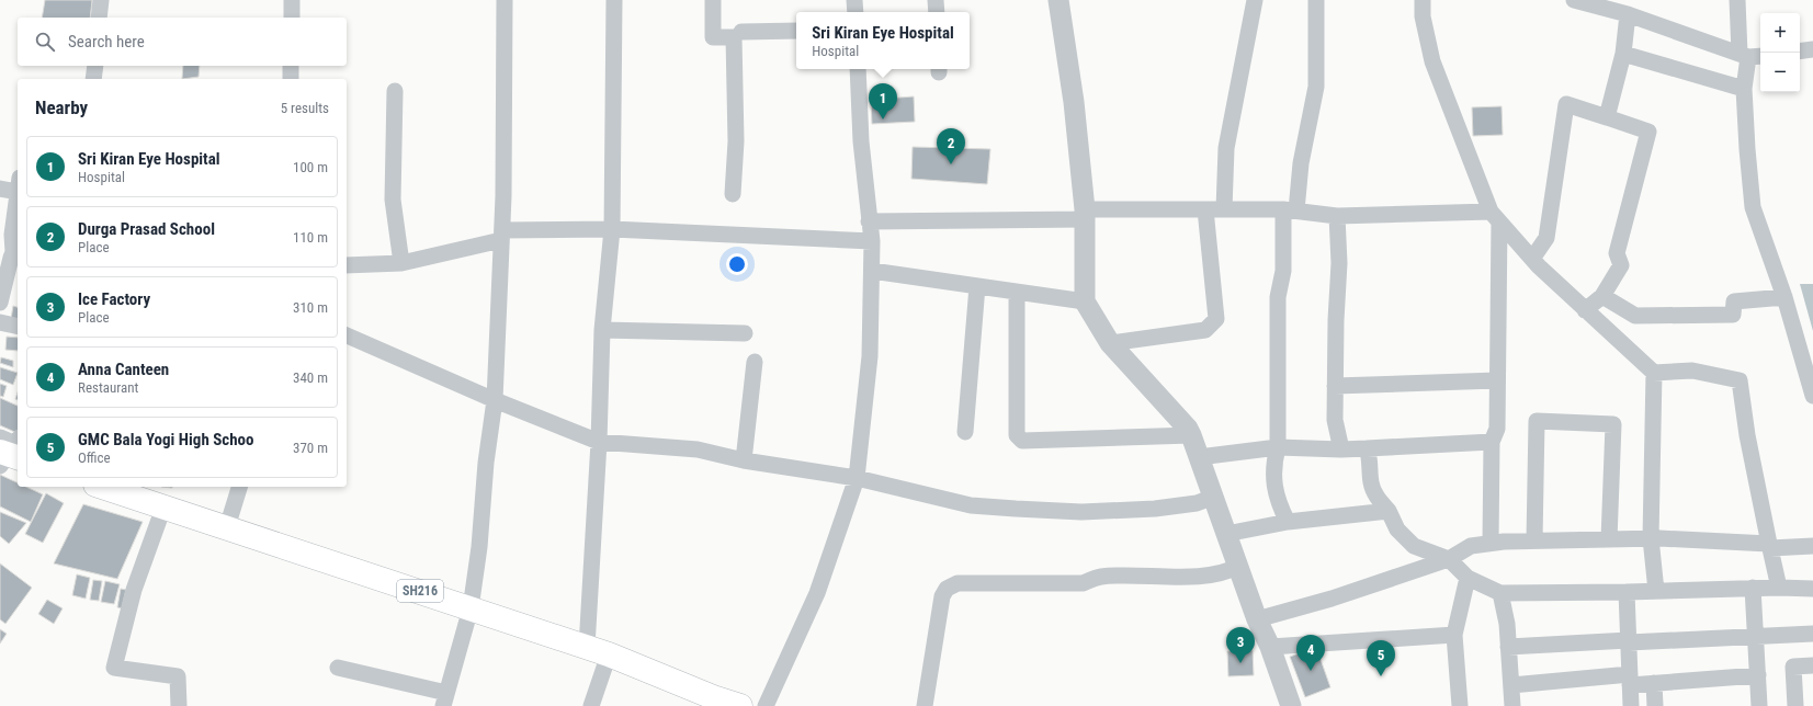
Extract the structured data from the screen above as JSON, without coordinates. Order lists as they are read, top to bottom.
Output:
{
  "streets": {
    "main road": ["SH216"]
  },
  "page": {
    "popup": ["Sri Kiran Eye Hospital", "Hospital"],
    "map_buttons": ["+", "−"],
    "search": "Search here",
    "heading": ["Nearby", "5 results"],
    "pins": [
      "1",
      "2",
      "3",
      "4",
      "5"
    ],
    "list": [
      {
        "mark": "1",
        "name": "Sri Kiran Eye Hospital",
        "note": "Hospital",
        "value": "100 m"
      },
      {
        "mark": "2",
        "name": "Durga Prasad School",
        "note": "Place",
        "value": "110 m"
      },
      {
        "mark": "3",
        "name": "Ice Factory",
        "note": "Place",
        "value": "310 m"
      },
      {
        "mark": "4",
        "name": "Anna Canteen",
        "note": "Restaurant",
        "value": "340 m"
      },
      {
        "mark": "5",
        "name": "GMC Bala Yogi High Schoo",
        "note": "Office",
        "value": "370 m"
      }
    ]
  }
}
